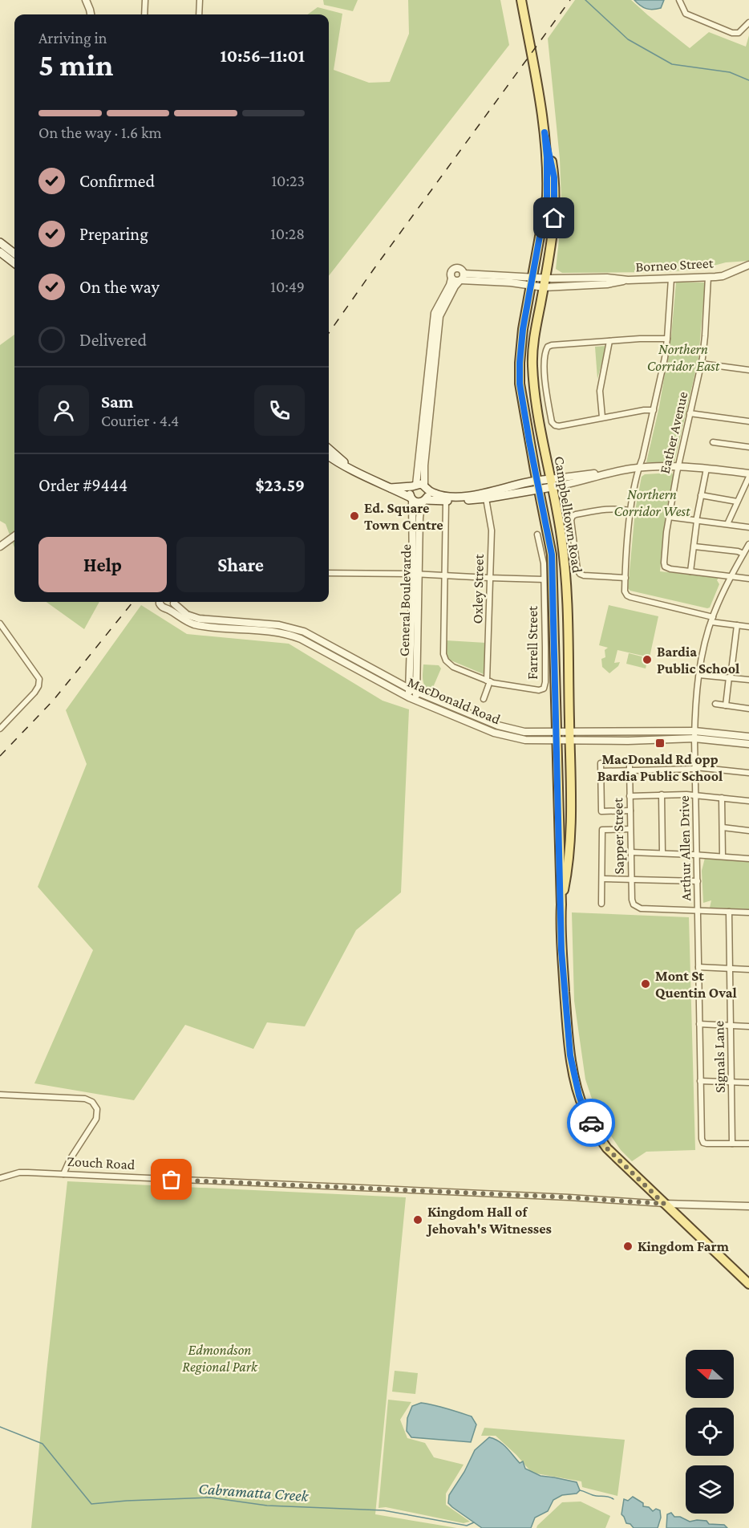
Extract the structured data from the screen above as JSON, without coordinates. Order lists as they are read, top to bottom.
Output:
{
  "streets": {
    "main road": ["Campbelltown Road"],
    "street": [
      "Borneo Street",
      "Eather Avenue",
      "Oxley Street",
      "General Boulevarde",
      "Farrell Street",
      "MacDonald Road",
      "Sapper Street",
      "Arthur Allen Drive",
      "Signals Lane",
      "Zouch Road"
    ]
  },
  "crossings": [
    ["Borneo Street", "Eather Avenue"],
    ["Borneo Street", "Campbelltown Road"],
    ["Campbelltown Road", "MacDonald Road"],
    ["Campbelltown Road", "Zouch Road"],
    ["Oxley Street", "Farrell Street"],
    ["General Boulevarde", "MacDonald Road"],
    ["MacDonald Road", "Arthur Allen Drive"],
    ["Sapper Street", "Arthur Allen Drive"],
    ["Arthur Allen Drive", "Signals Lane"]
  ],
  "water": ["Cabramatta Creek"],
  "parks": ["Northern Corridor East", "Northern Corridor West", "Edmondson Regional Park"],
  "places": {
    "other": [
      "Ed. Square Town Centre",
      "Bardia Public School",
      "Mont St Quentin Oval",
      "Kingdom Hall of Jehovah's Witnesses",
      "Kingdom Farm"
    ],
    "transit": ["MacDonald Rd opp Bardia Public School"]
  },
  "north": "left",
  "page": {
    "heading": ["5 min", "Arriving in", "10:56–11:01"],
    "panel": [
      "Sam",
      "Courier · 4.4",
      "Order #9444",
      "$23.59"
    ],
    "bar": "On the way · 1.6 km",
    "list": [
      ["Confirmed", "10:23"],
      ["Preparing", "10:28"],
      ["On the way", "10:49"],
      "Delivered"
    ],
    "buttons": ["Help", "Share"]
  }
}
